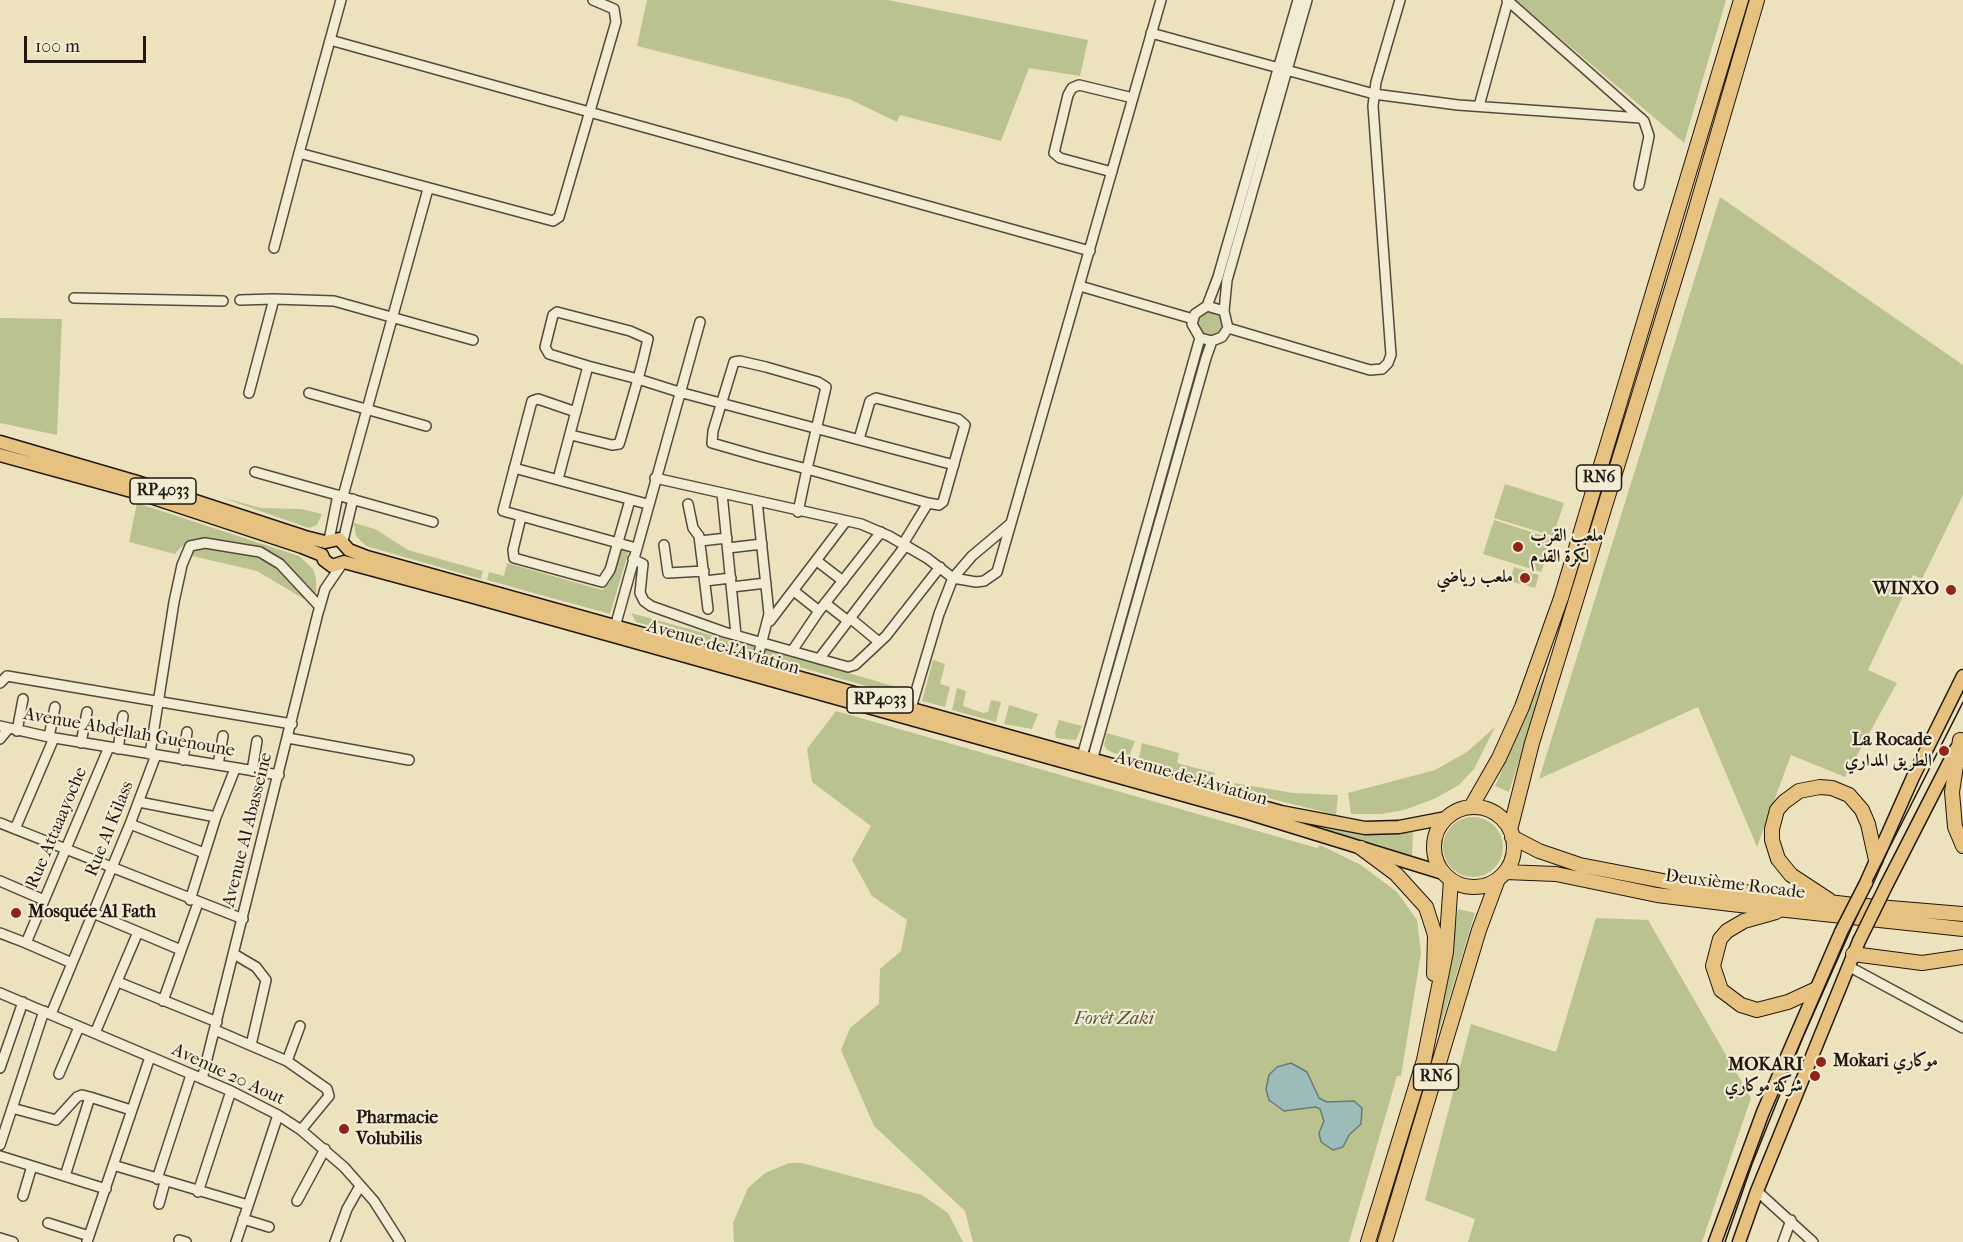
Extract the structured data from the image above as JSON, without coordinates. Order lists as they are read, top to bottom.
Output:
{
  "streets": {
    "highway": ["RN6", "Deuxième Rocade"],
    "main road": ["RP4033", "Avenue de l'Aviation"],
    "street": [
      "Avenue Abdellah Guenoune",
      "Rue Attaaayoche",
      "Rue Al Kilass",
      "Avenue Al Abasseine",
      "Avenue 20 Aout"
    ]
  },
  "crossings": [
    ["RN6", "Avenue de l'Aviation"],
    ["RN6", "Deuxième Rocade"],
    ["Avenue de l'Aviation", "Avenue Al Abasseine"],
    ["Avenue de l'Aviation", "Deuxième Rocade"],
    ["Avenue Abdellah Guenoune", "Rue Attaaayoche"],
    ["Avenue Abdellah Guenoune", "Rue Al Kilass"],
    ["Avenue Abdellah Guenoune", "Avenue Al Abasseine"],
    ["Rue Al Kilass", "Avenue Al Abasseine"],
    ["Rue Al Kilass", "Avenue 20 Aout"],
    ["Avenue Al Abasseine", "Avenue 20 Aout"]
  ],
  "parks": ["Forêt Zaki"],
  "places": [
    "ملعب القرب لكرة القدم",
    "ملعب رياضي",
    "WINXO",
    "La Rocade الطريق المداري",
    "Mosquée Al Fath",
    "Mokari موكاري",
    "MOKARI شركة موكاري",
    "Pharmacie Volubilis"
  ],
  "scale_bar": "100 m"
}
